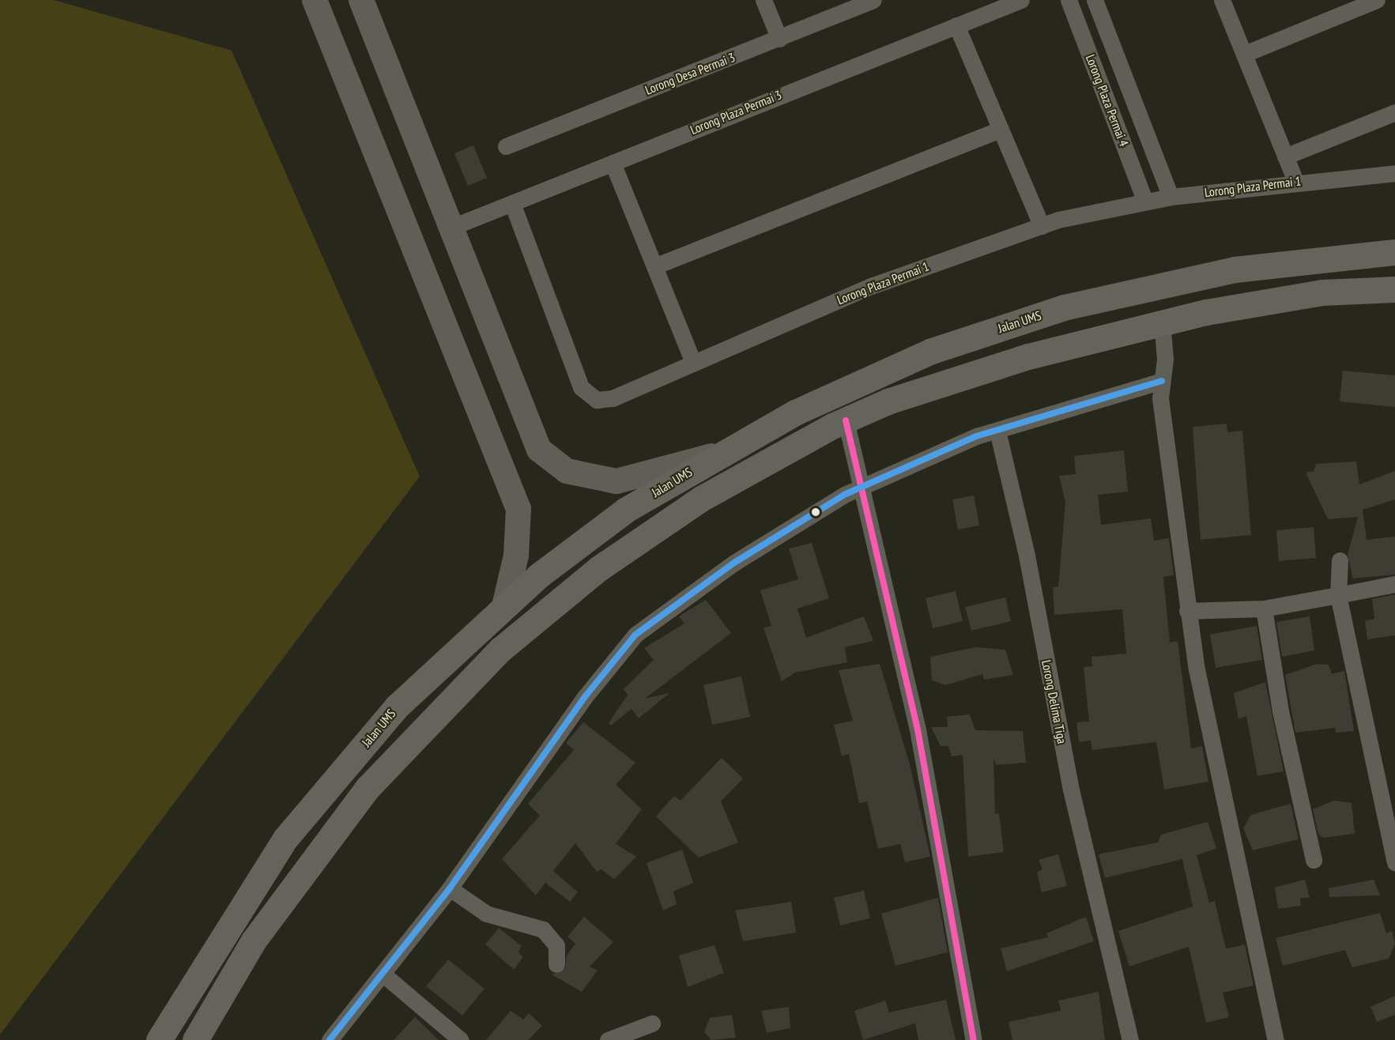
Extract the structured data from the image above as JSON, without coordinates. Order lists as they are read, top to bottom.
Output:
{
  "streets": {
    "highway": ["Jalan UMS"],
    "street": [
      "Lorong Desa Permai 3",
      "Lorong Plaza Permai 4",
      "Lorong Plaza Permai 3",
      "Lorong Plaza Permai 1",
      "Lorong Delima Tiga"
    ]
  },
  "crossings": [
    ["Lorong Plaza Permai 4", "Lorong Plaza Permai 1"],
    ["Lorong Plaza Permai 3", "Lorong Plaza Permai 1"]
  ]
}
